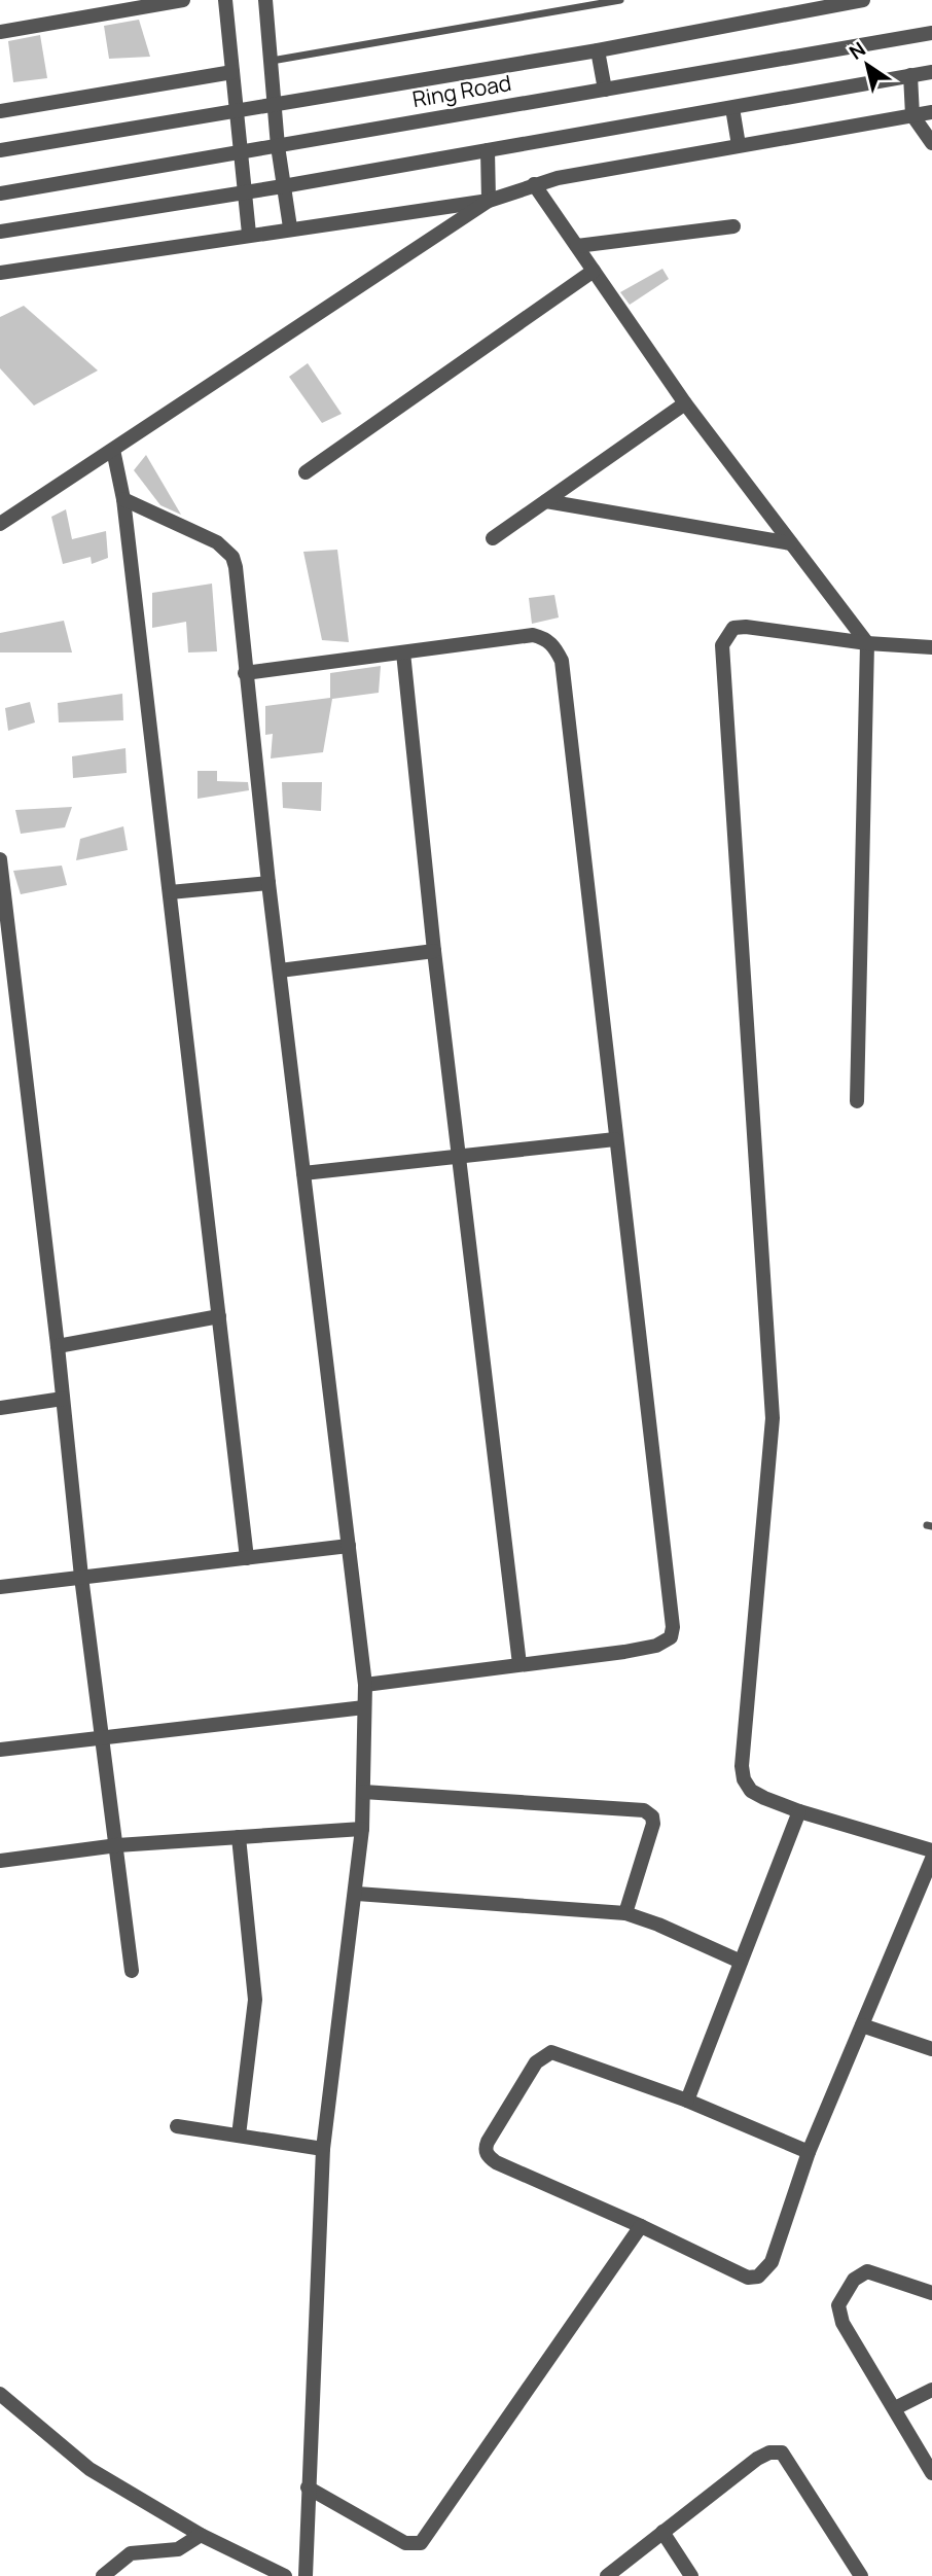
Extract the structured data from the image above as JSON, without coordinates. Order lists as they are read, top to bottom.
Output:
{
  "streets": {
    "street": ["Ring Road"]
  },
  "north": "top left"
}
